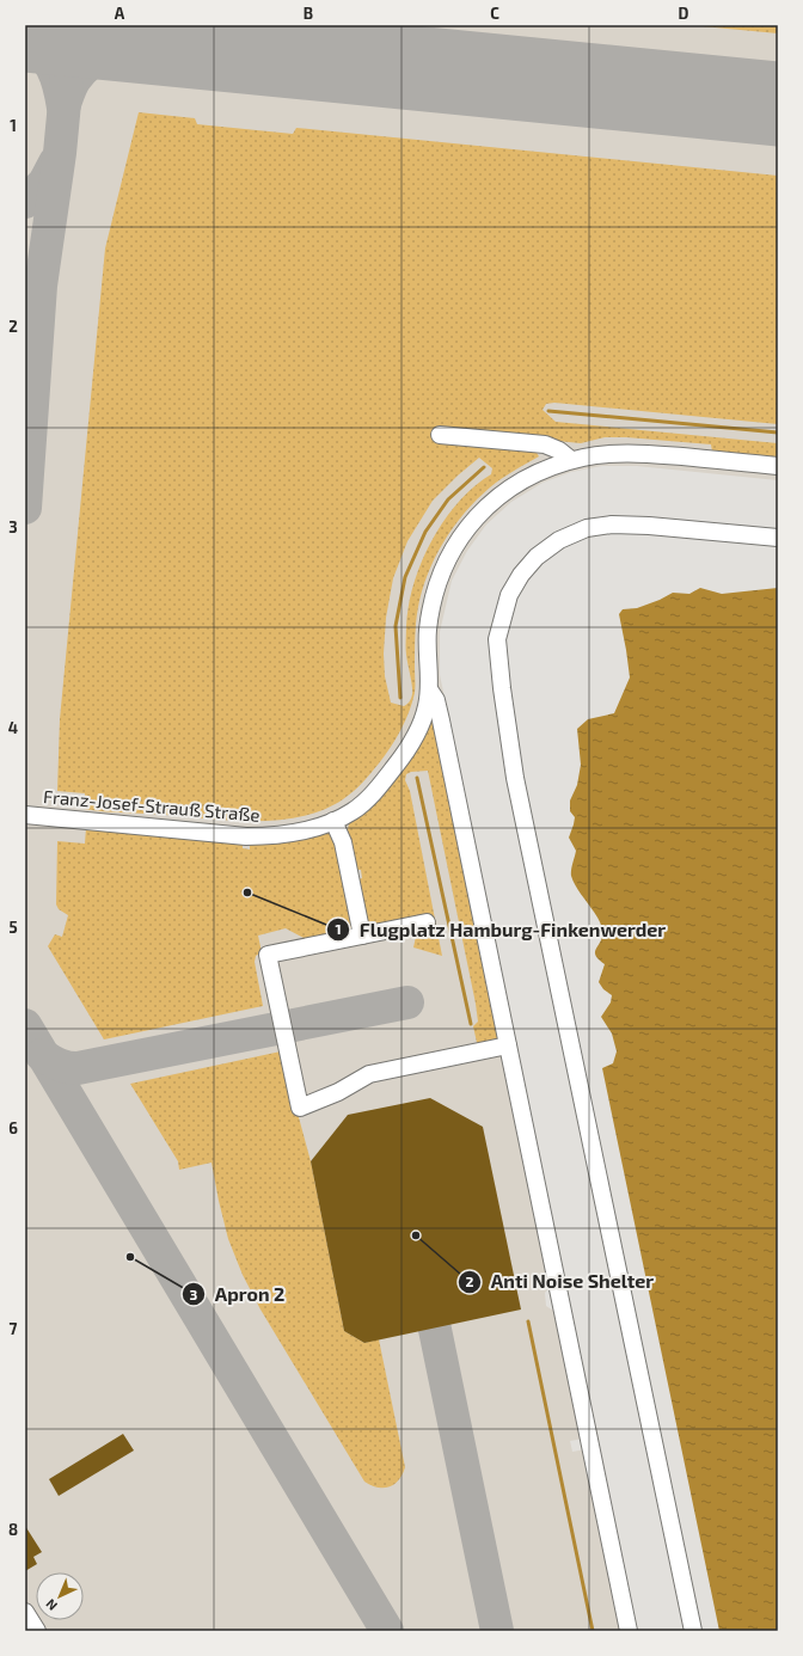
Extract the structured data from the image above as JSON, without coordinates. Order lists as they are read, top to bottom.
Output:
{
  "streets": {
    "street": ["Franz-Josef-Strauß Straße"]
  },
  "places": ["Flugplatz Hamburg-Finkenwerder", "Anti Noise Shelter", "Apron 2"],
  "north": "bottom left",
  "grid": {
    "columns": [
      "A",
      "B",
      "C",
      "D"
    ],
    "rows": [
      "1",
      "2",
      "3",
      "4",
      "5",
      "6",
      "7",
      "8"
    ]
  }
}
